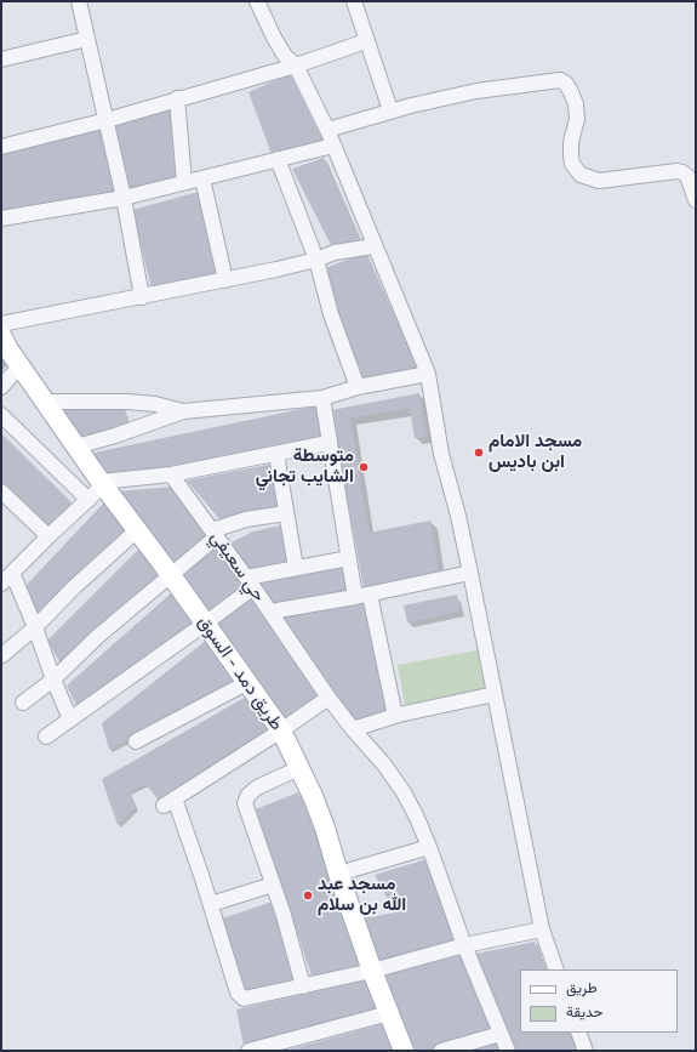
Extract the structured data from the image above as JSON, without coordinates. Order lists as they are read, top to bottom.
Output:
{
  "streets": {
    "main road": ["طريق دمد - السوق"],
    "street": ["حي سعيفي"]
  },
  "places": ["مسجد الامام ابن باديس", "متوسطة الشايب تجاني", "مسجد عبد الله بن سلام"],
  "legend": ["طريق", "حديقة"]
}
